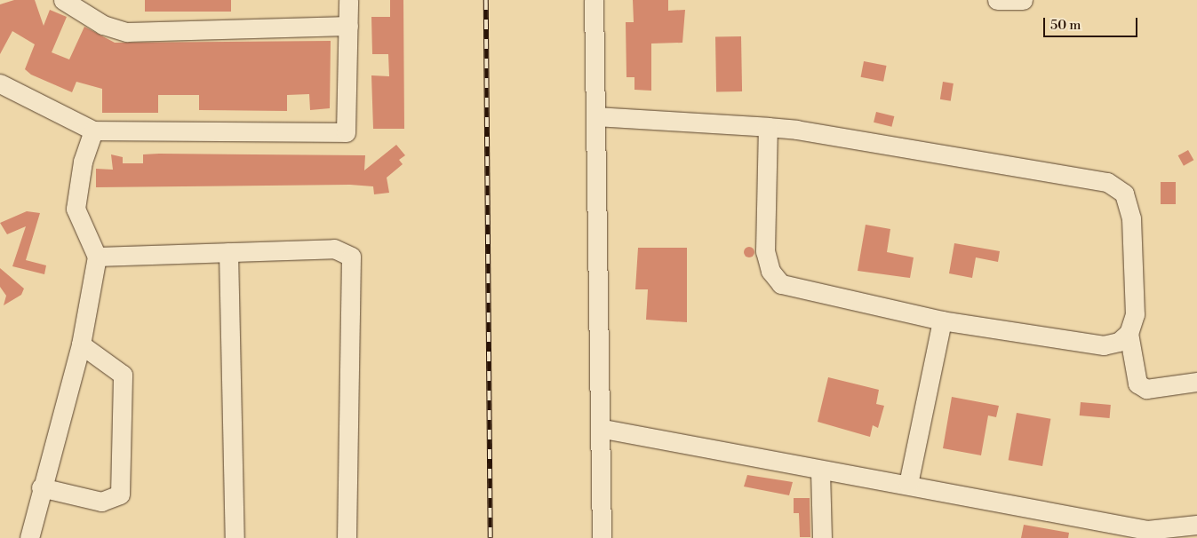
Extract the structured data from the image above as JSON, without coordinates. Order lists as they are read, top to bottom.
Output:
{
  "scale_bar": "50 m"
}
